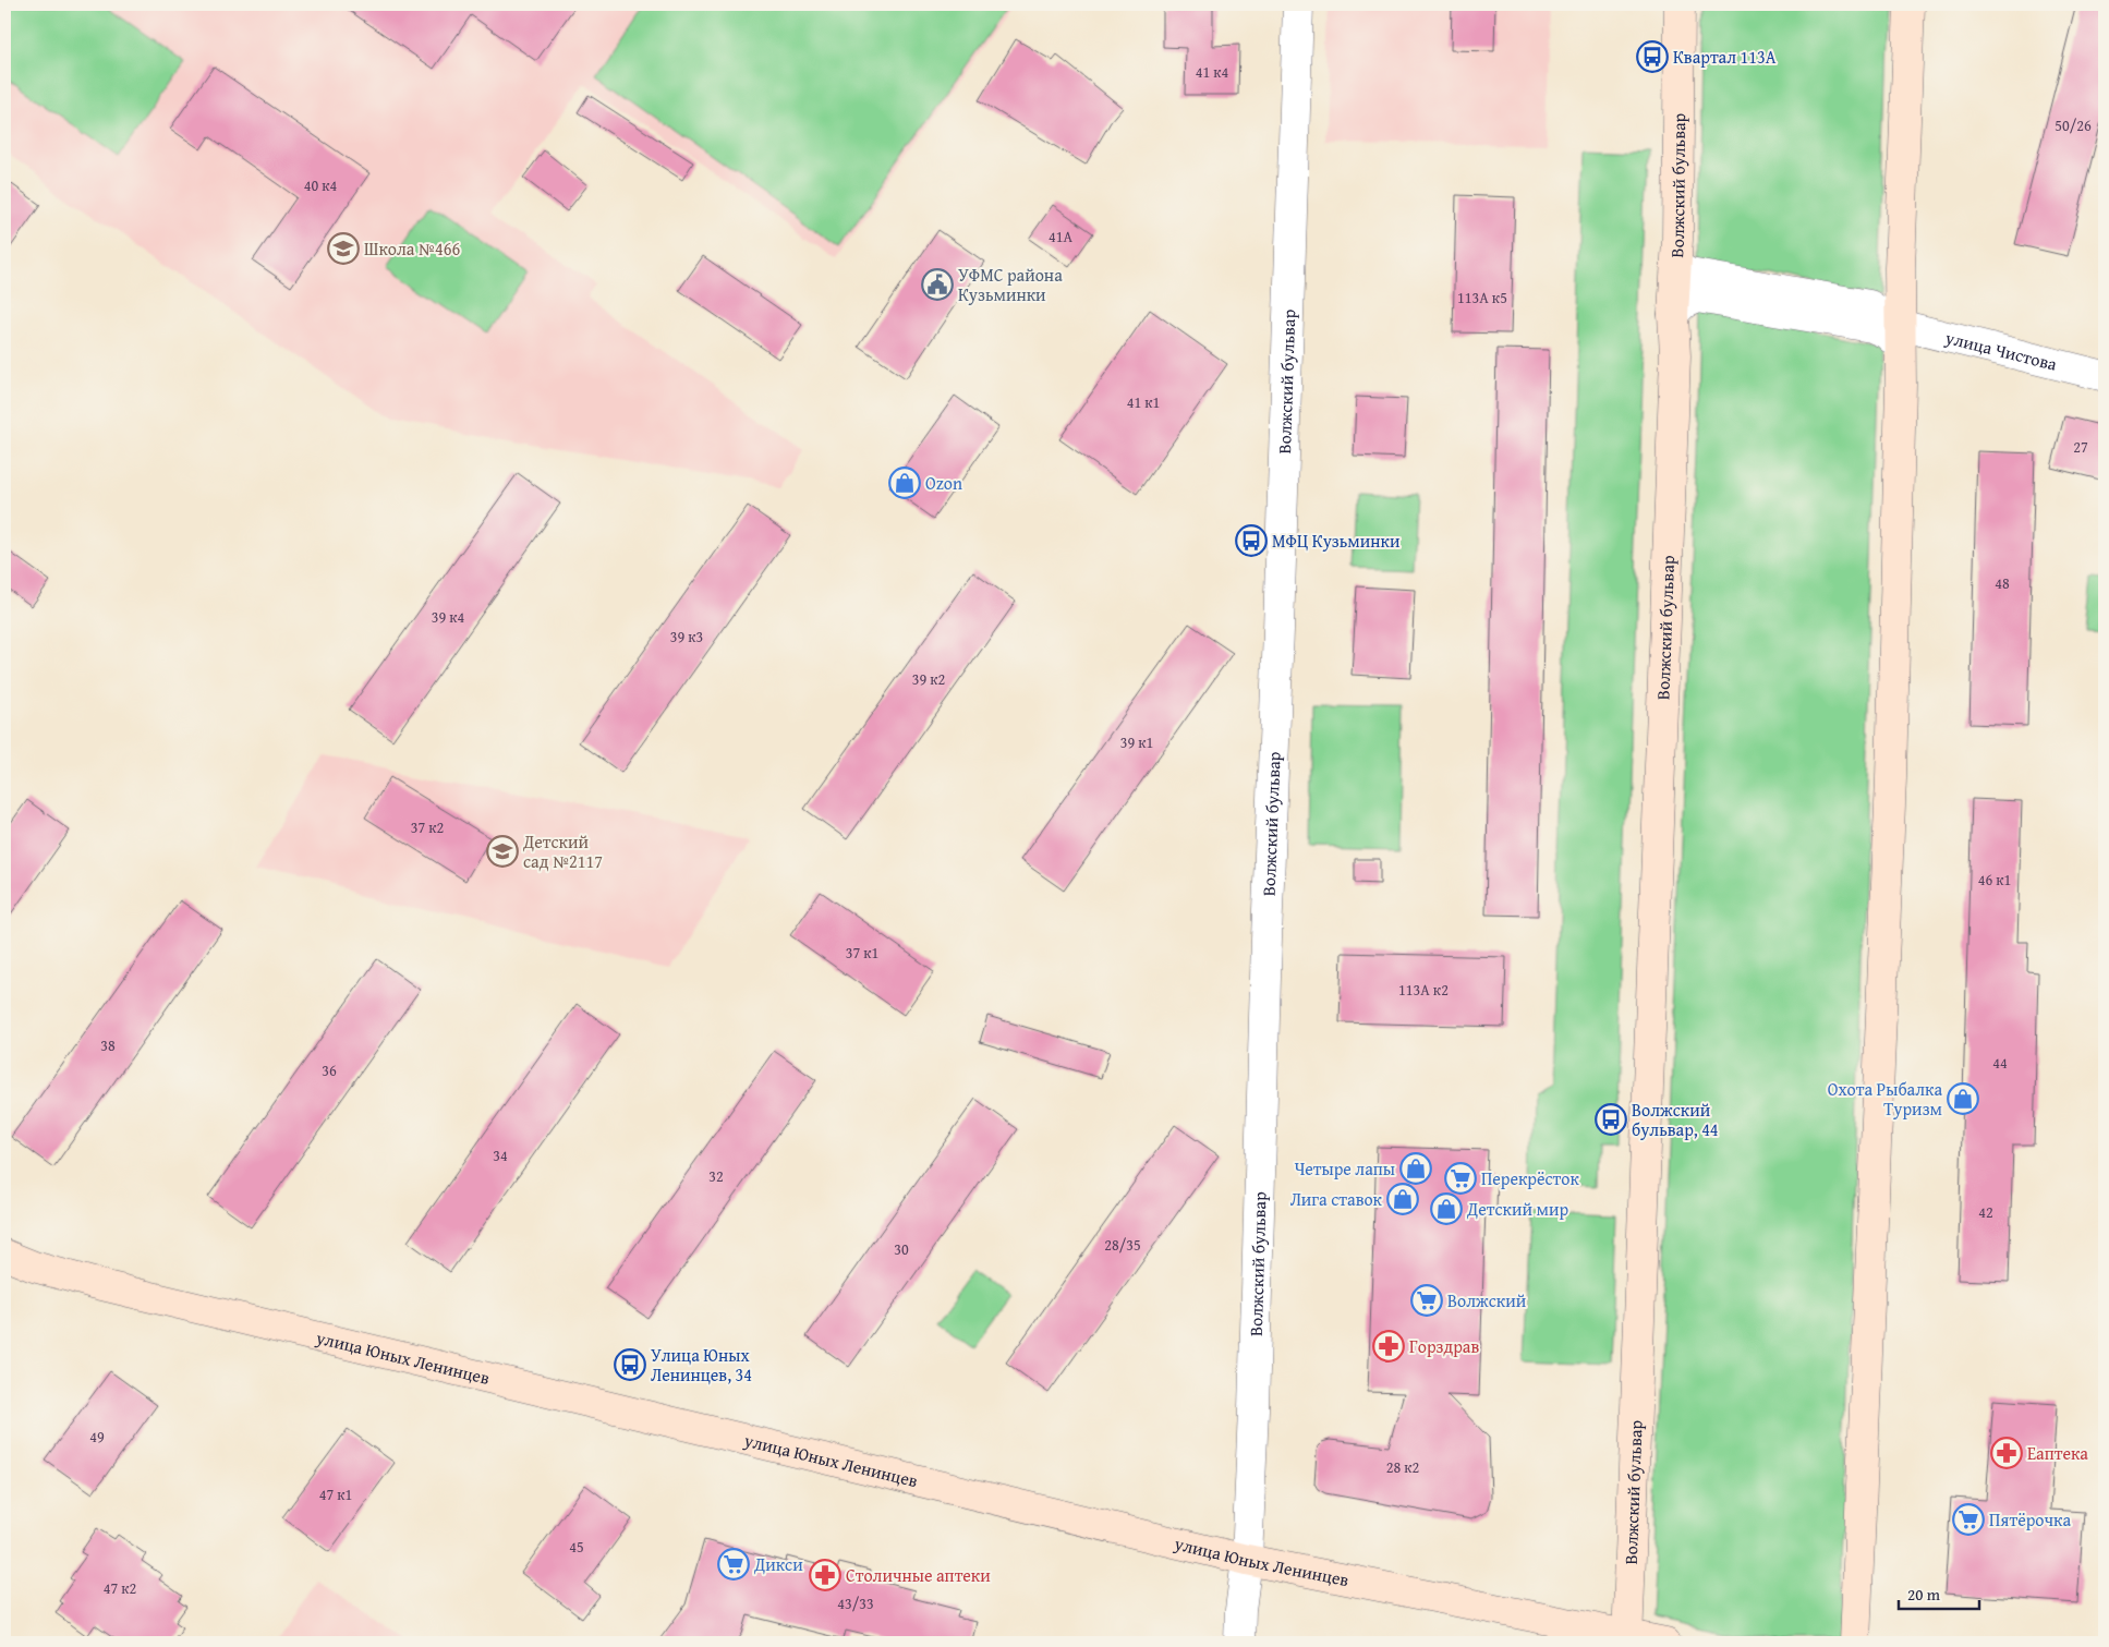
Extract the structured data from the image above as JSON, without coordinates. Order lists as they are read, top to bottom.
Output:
{
  "streets": {
    "main road": ["Волжский бульвар", "улица Юных Ленинцев"],
    "street": ["улица Чистова"]
  },
  "crossings": [
    ["Волжский бульвар", "улица Юных Ленинцев"]
  ],
  "places": {
    "bus stop": [
      "Квартал 113А",
      "МФЦ Кузьминки",
      "Волжский бульвар, 44",
      "Улица Юных Ленинцев, 34"
    ],
    "school or university": ["Школа №466", "Детский сад №2117"],
    "public building": ["УФМС района Кузьминки"],
    "shop": [
      "Ozon",
      "Охота Рыбалка Туризм",
      "Четыре лапы",
      "Лига ставок",
      "Детский мир"
    ],
    "supermarket": [
      "Перекрёсток",
      "Волжский",
      "Пятёрочка",
      "Дикси"
    ],
    "pharmacy": ["Горздрав", "Еаптека", "Столичные аптеки"]
  },
  "house_numbers": [
    "41 к4",
    "50/26",
    "40 к4",
    "41А",
    "113А к5",
    "41 к1",
    "27",
    "48",
    "39 к4",
    "39 к3",
    "39 к2",
    "39 к1",
    "37 к2",
    "46 к1",
    "37 к1",
    "113А к2",
    "38",
    "44",
    "36",
    "34",
    "32",
    "42",
    "28/35",
    "30",
    "49",
    "28 к2",
    "47 к1",
    "45",
    "47 к2",
    "43/33"
  ],
  "scale_bar": "20 m"
}
